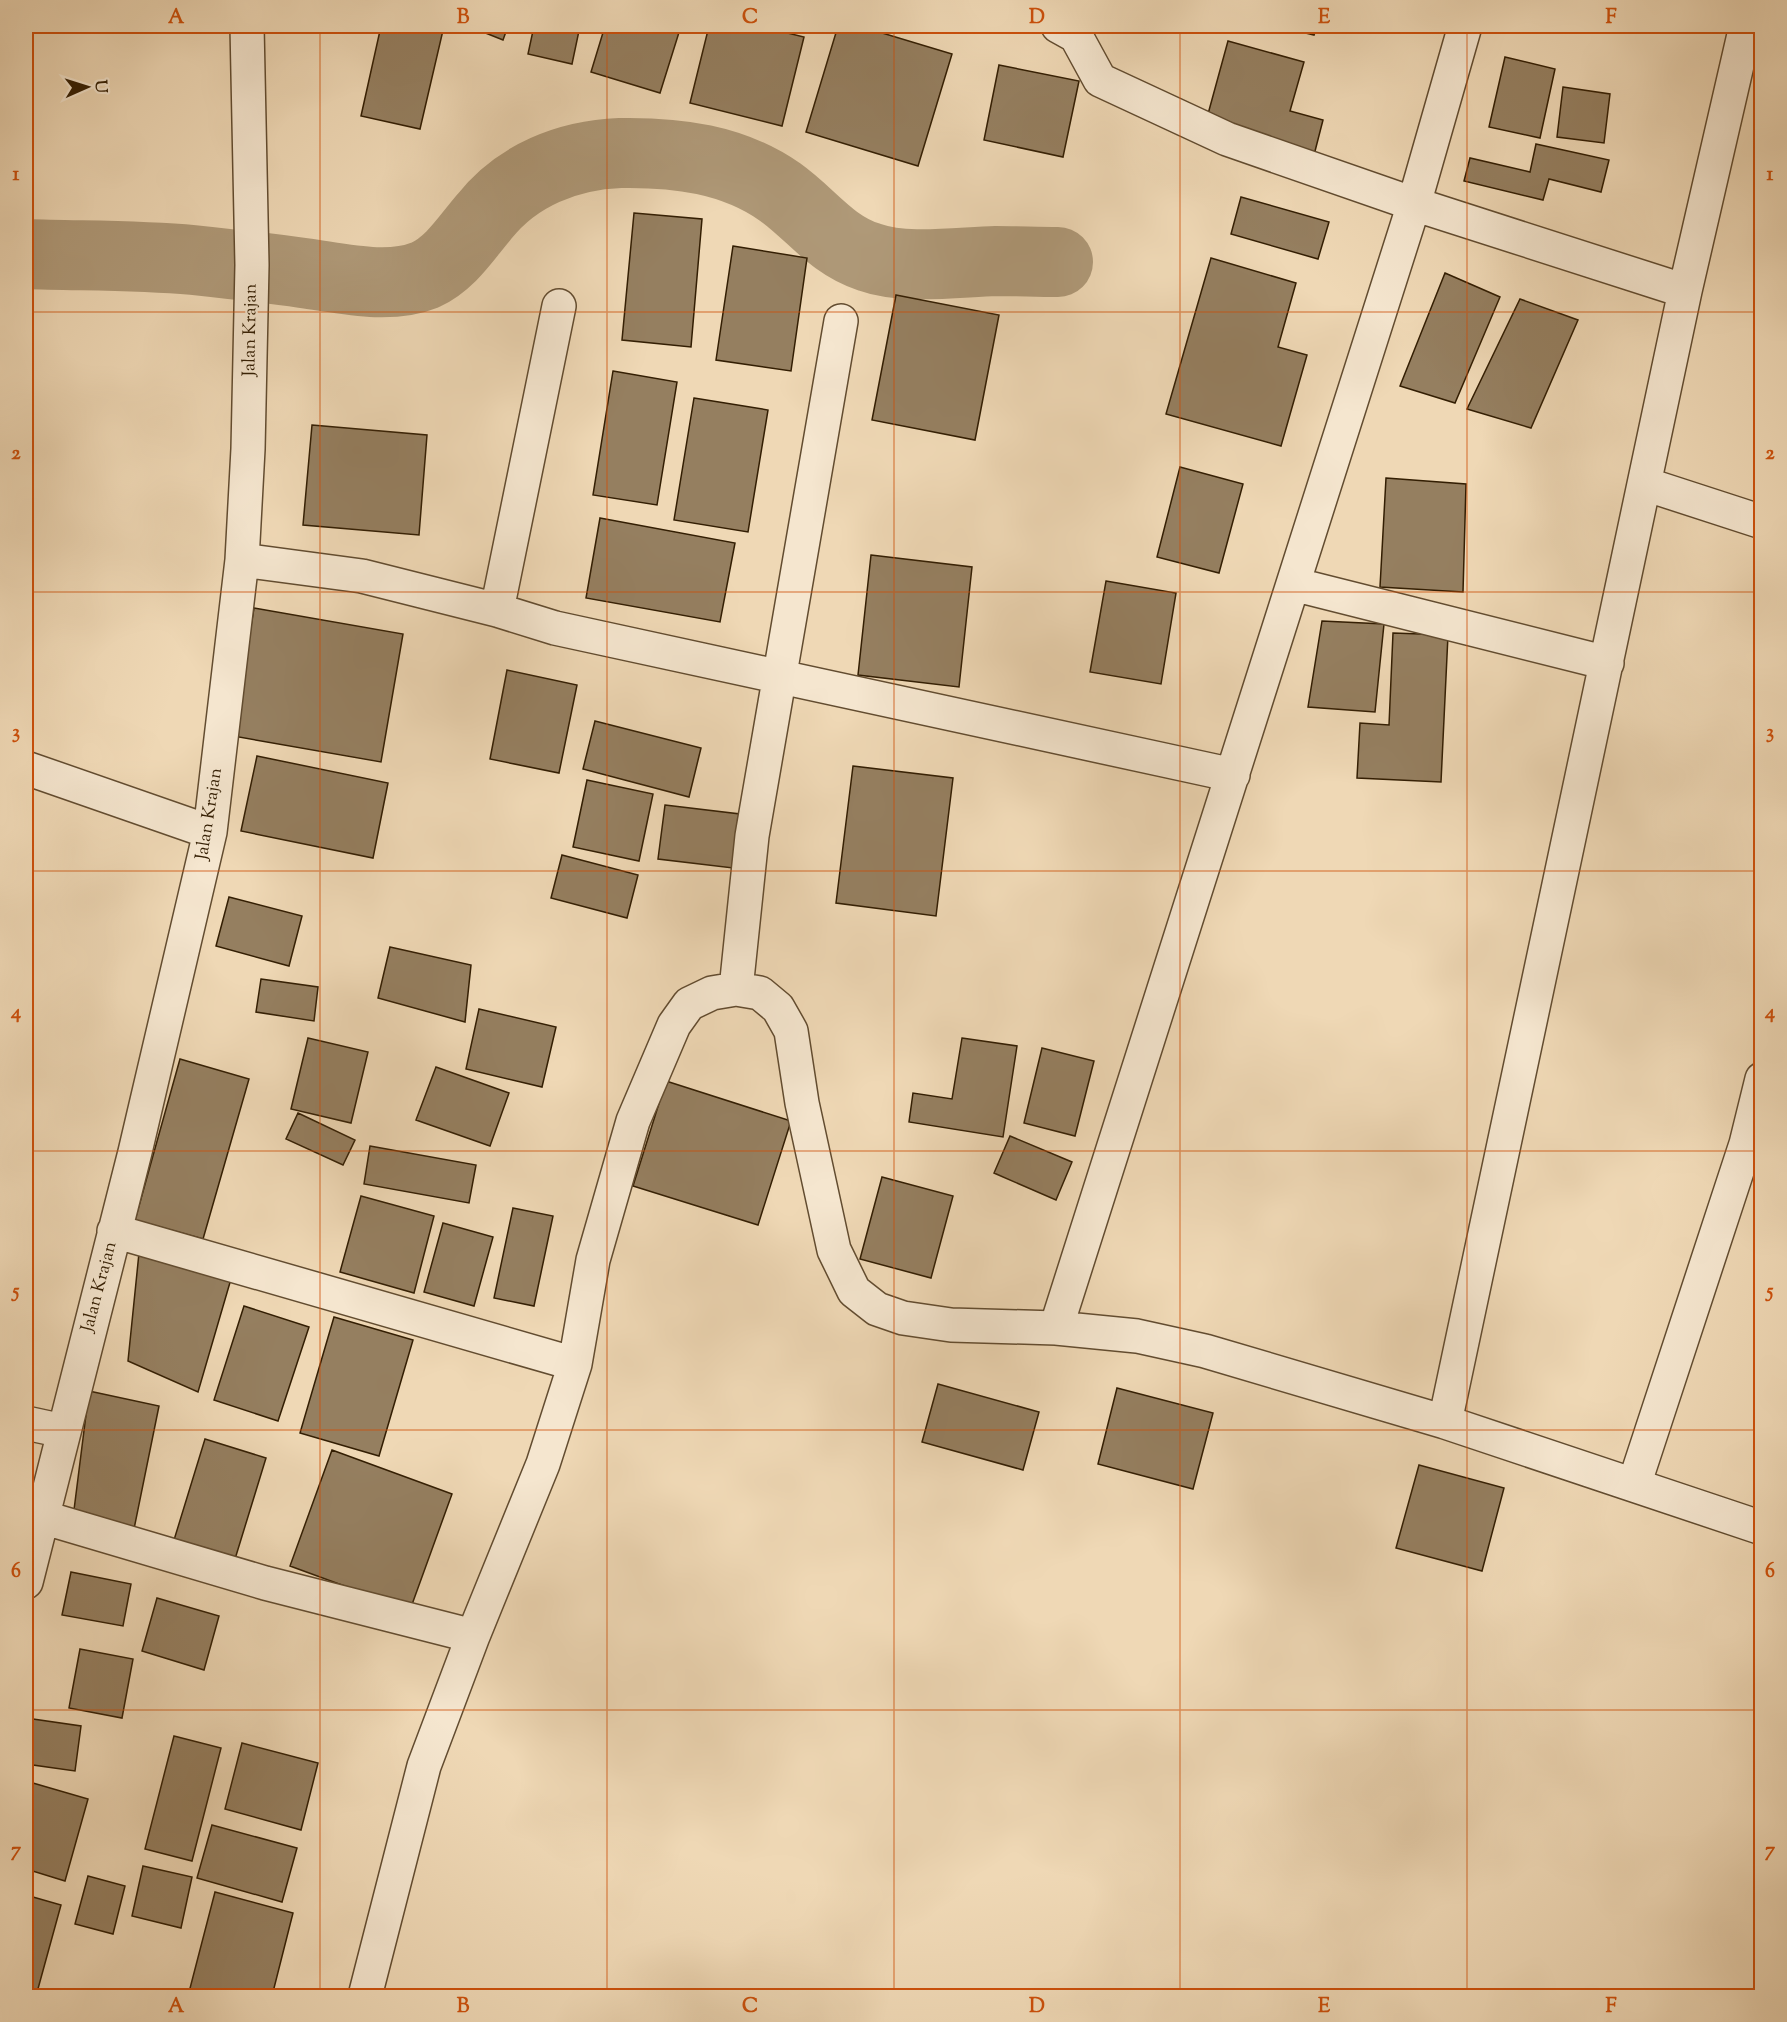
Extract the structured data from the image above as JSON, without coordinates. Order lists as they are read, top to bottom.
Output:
{
  "streets": {
    "street": ["Jalan Krajan"]
  },
  "north": "right",
  "grid": {
    "columns": [
      "A",
      "B",
      "C",
      "D",
      "E",
      "F"
    ],
    "rows": [
      "1",
      "2",
      "3",
      "4",
      "5",
      "6",
      "7"
    ]
  }
}
